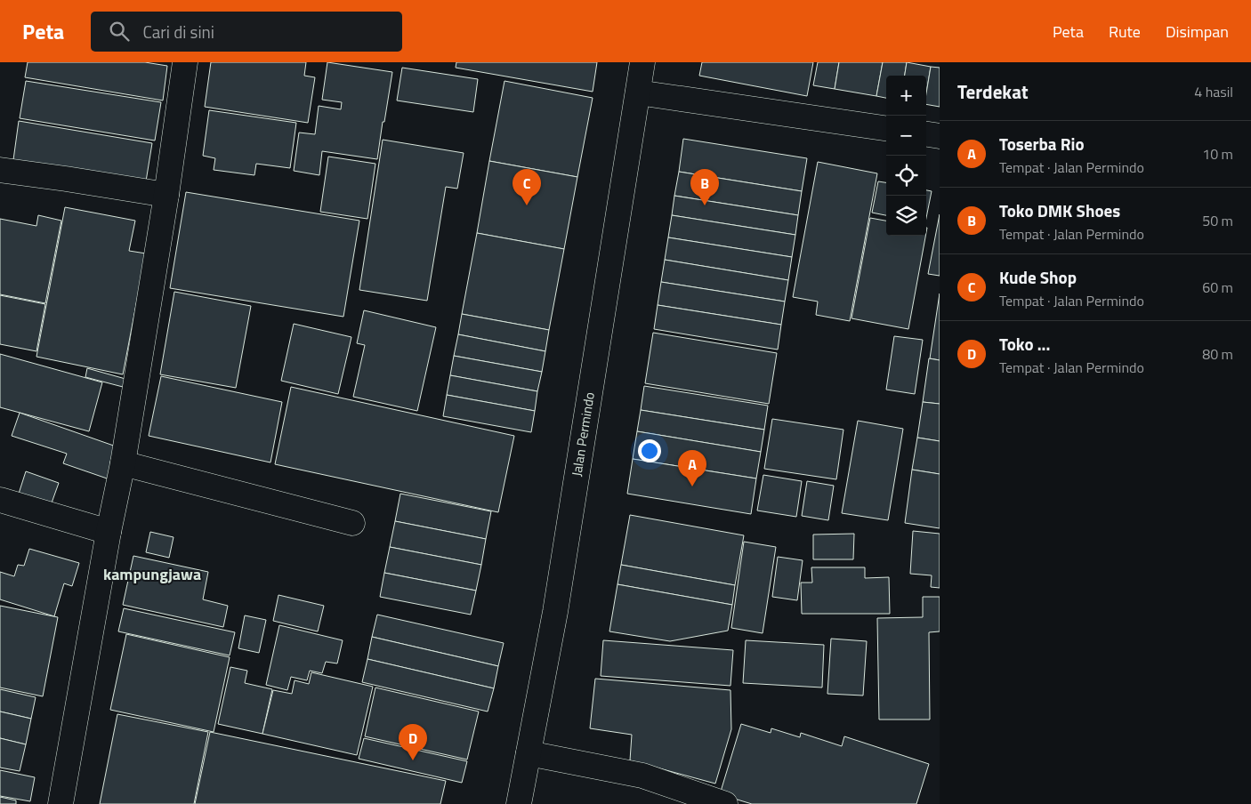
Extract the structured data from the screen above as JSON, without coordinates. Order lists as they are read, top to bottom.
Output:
{
  "streets": {
    "street": ["Jalan Permindo"]
  },
  "districts": ["kampungjawa"],
  "page": {
    "header": "Peta",
    "search": "Cari di sini",
    "nav": ["Peta", "Rute", "Disimpan"],
    "heading": ["Terdekat", "4 hasil"],
    "map_buttons": ["+", "−"],
    "list": [
      {
        "mark": "A",
        "name": "Toserba Rio",
        "note": "Tempat · Jalan Permindo",
        "value": "10 m"
      },
      {
        "mark": "B",
        "name": "Toko DMK Shoes",
        "note": "Tempat · Jalan Permindo",
        "value": "50 m"
      },
      {
        "mark": "C",
        "name": "Kude Shop",
        "note": "Tempat · Jalan Permindo",
        "value": "60 m"
      },
      {
        "mark": "D",
        "name": "Toko ...",
        "note": "Tempat · Jalan Permindo",
        "value": "80 m"
      }
    ],
    "pins": [
      "B",
      "C",
      "A",
      "D"
    ]
  }
}
